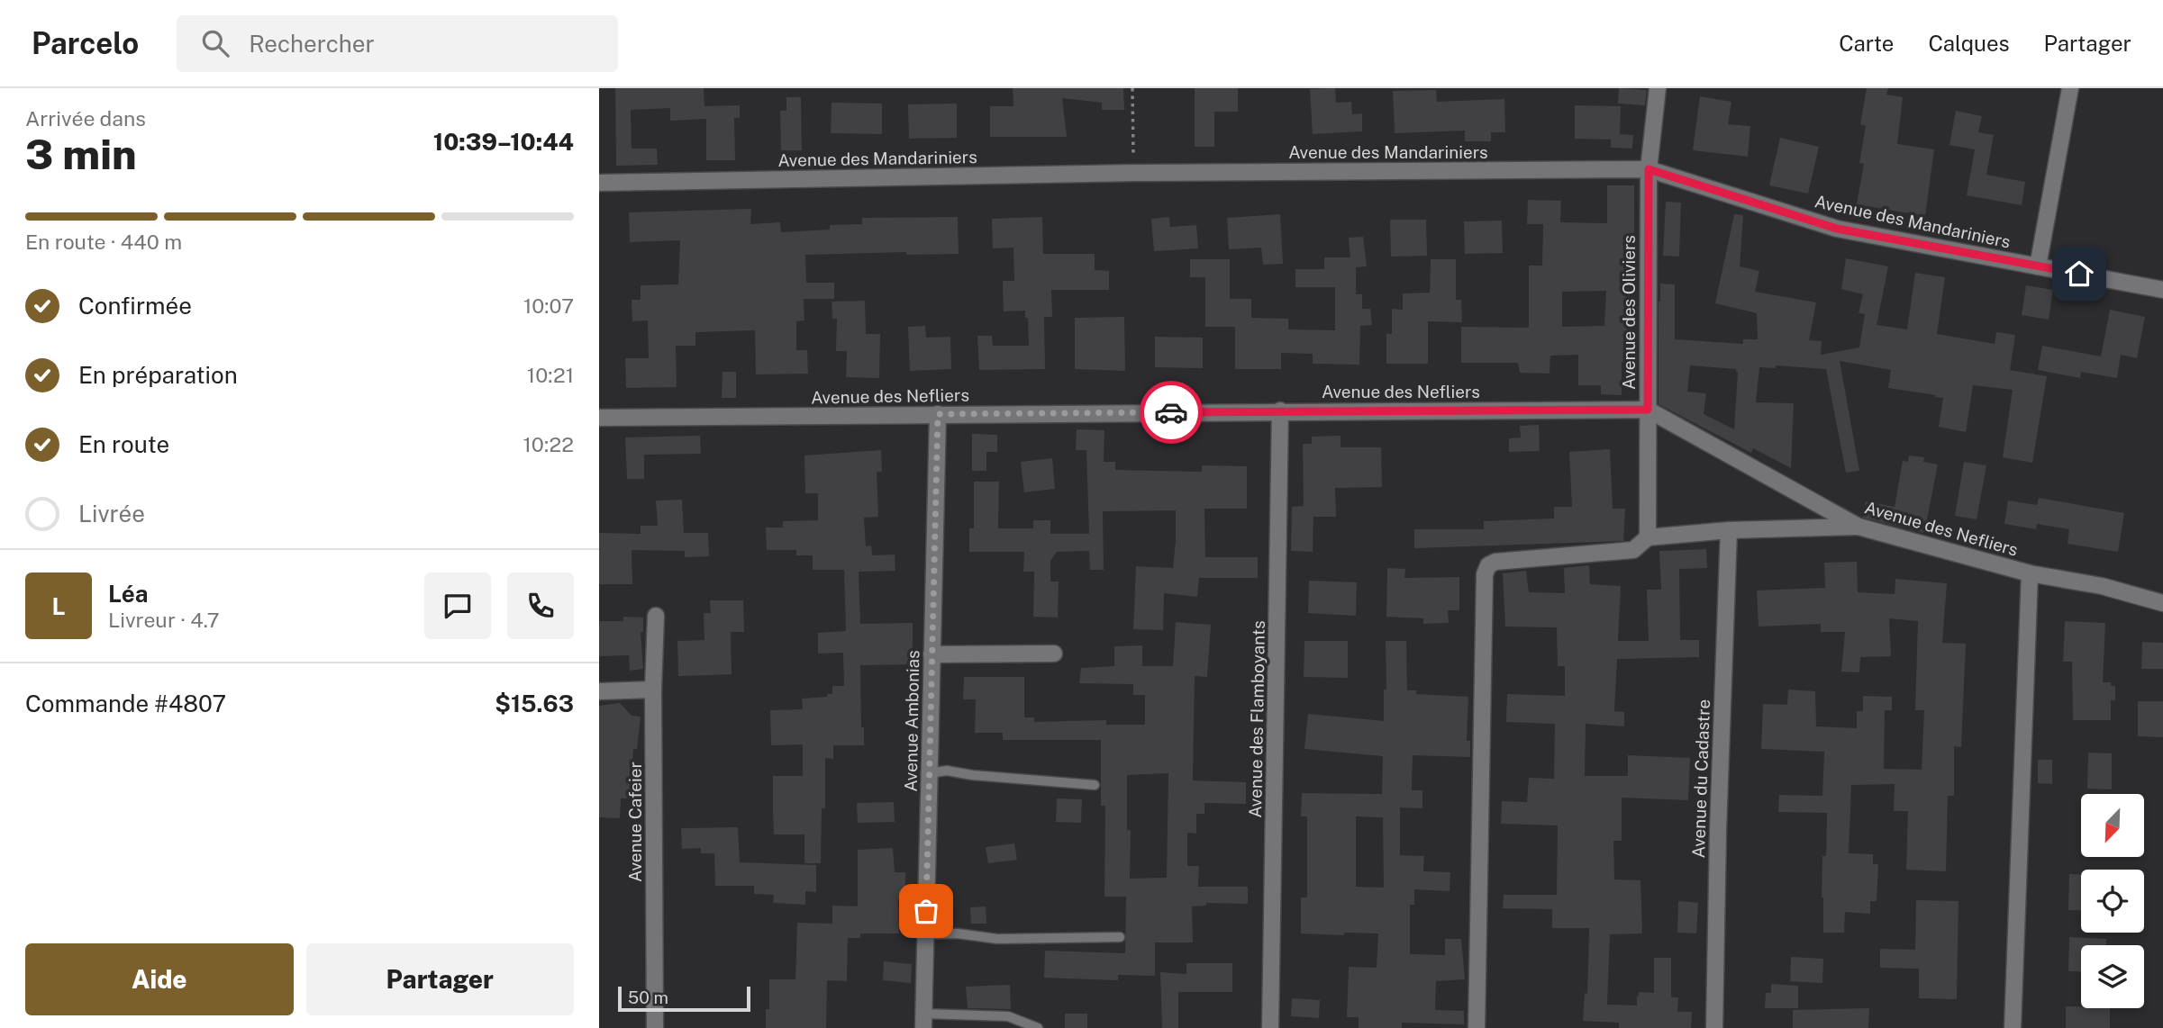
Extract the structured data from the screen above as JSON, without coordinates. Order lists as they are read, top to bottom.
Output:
{
  "streets": {
    "street": [
      "Avenue des Mandariniers",
      "Avenue des Oliviers",
      "Avenue des Nefliers",
      "Avenue des Flamboyants",
      "Avenue Ambonias",
      "Avenue du Cadastre",
      "Avenue Cafeier"
    ]
  },
  "crossings": [
    ["Avenue des Mandariniers", "Avenue des Oliviers"],
    ["Avenue des Oliviers", "Avenue des Nefliers"],
    ["Avenue des Nefliers", "Avenue des Flamboyants"],
    ["Avenue des Nefliers", "Avenue Ambonias"]
  ],
  "scale_bar": "50 m",
  "north": "bottom left",
  "page": {
    "header": "Parcelo",
    "search": "Rechercher",
    "nav": ["Carte", "Calques", "Partager"],
    "heading": ["3 min", "Arrivée dans", "10:39–10:44"],
    "panel": [
      "Léa",
      "Livreur · 4.7",
      "Commande #4807",
      "$15.63"
    ],
    "bar": "En route · 440 m",
    "list": [
      ["Confirmée", "10:07"],
      ["En préparation", "10:21"],
      ["En route", "10:22"],
      "Livrée"
    ],
    "round": "L",
    "buttons": ["Aide", "Partager"],
    "scale": "50 m"
  }
}
